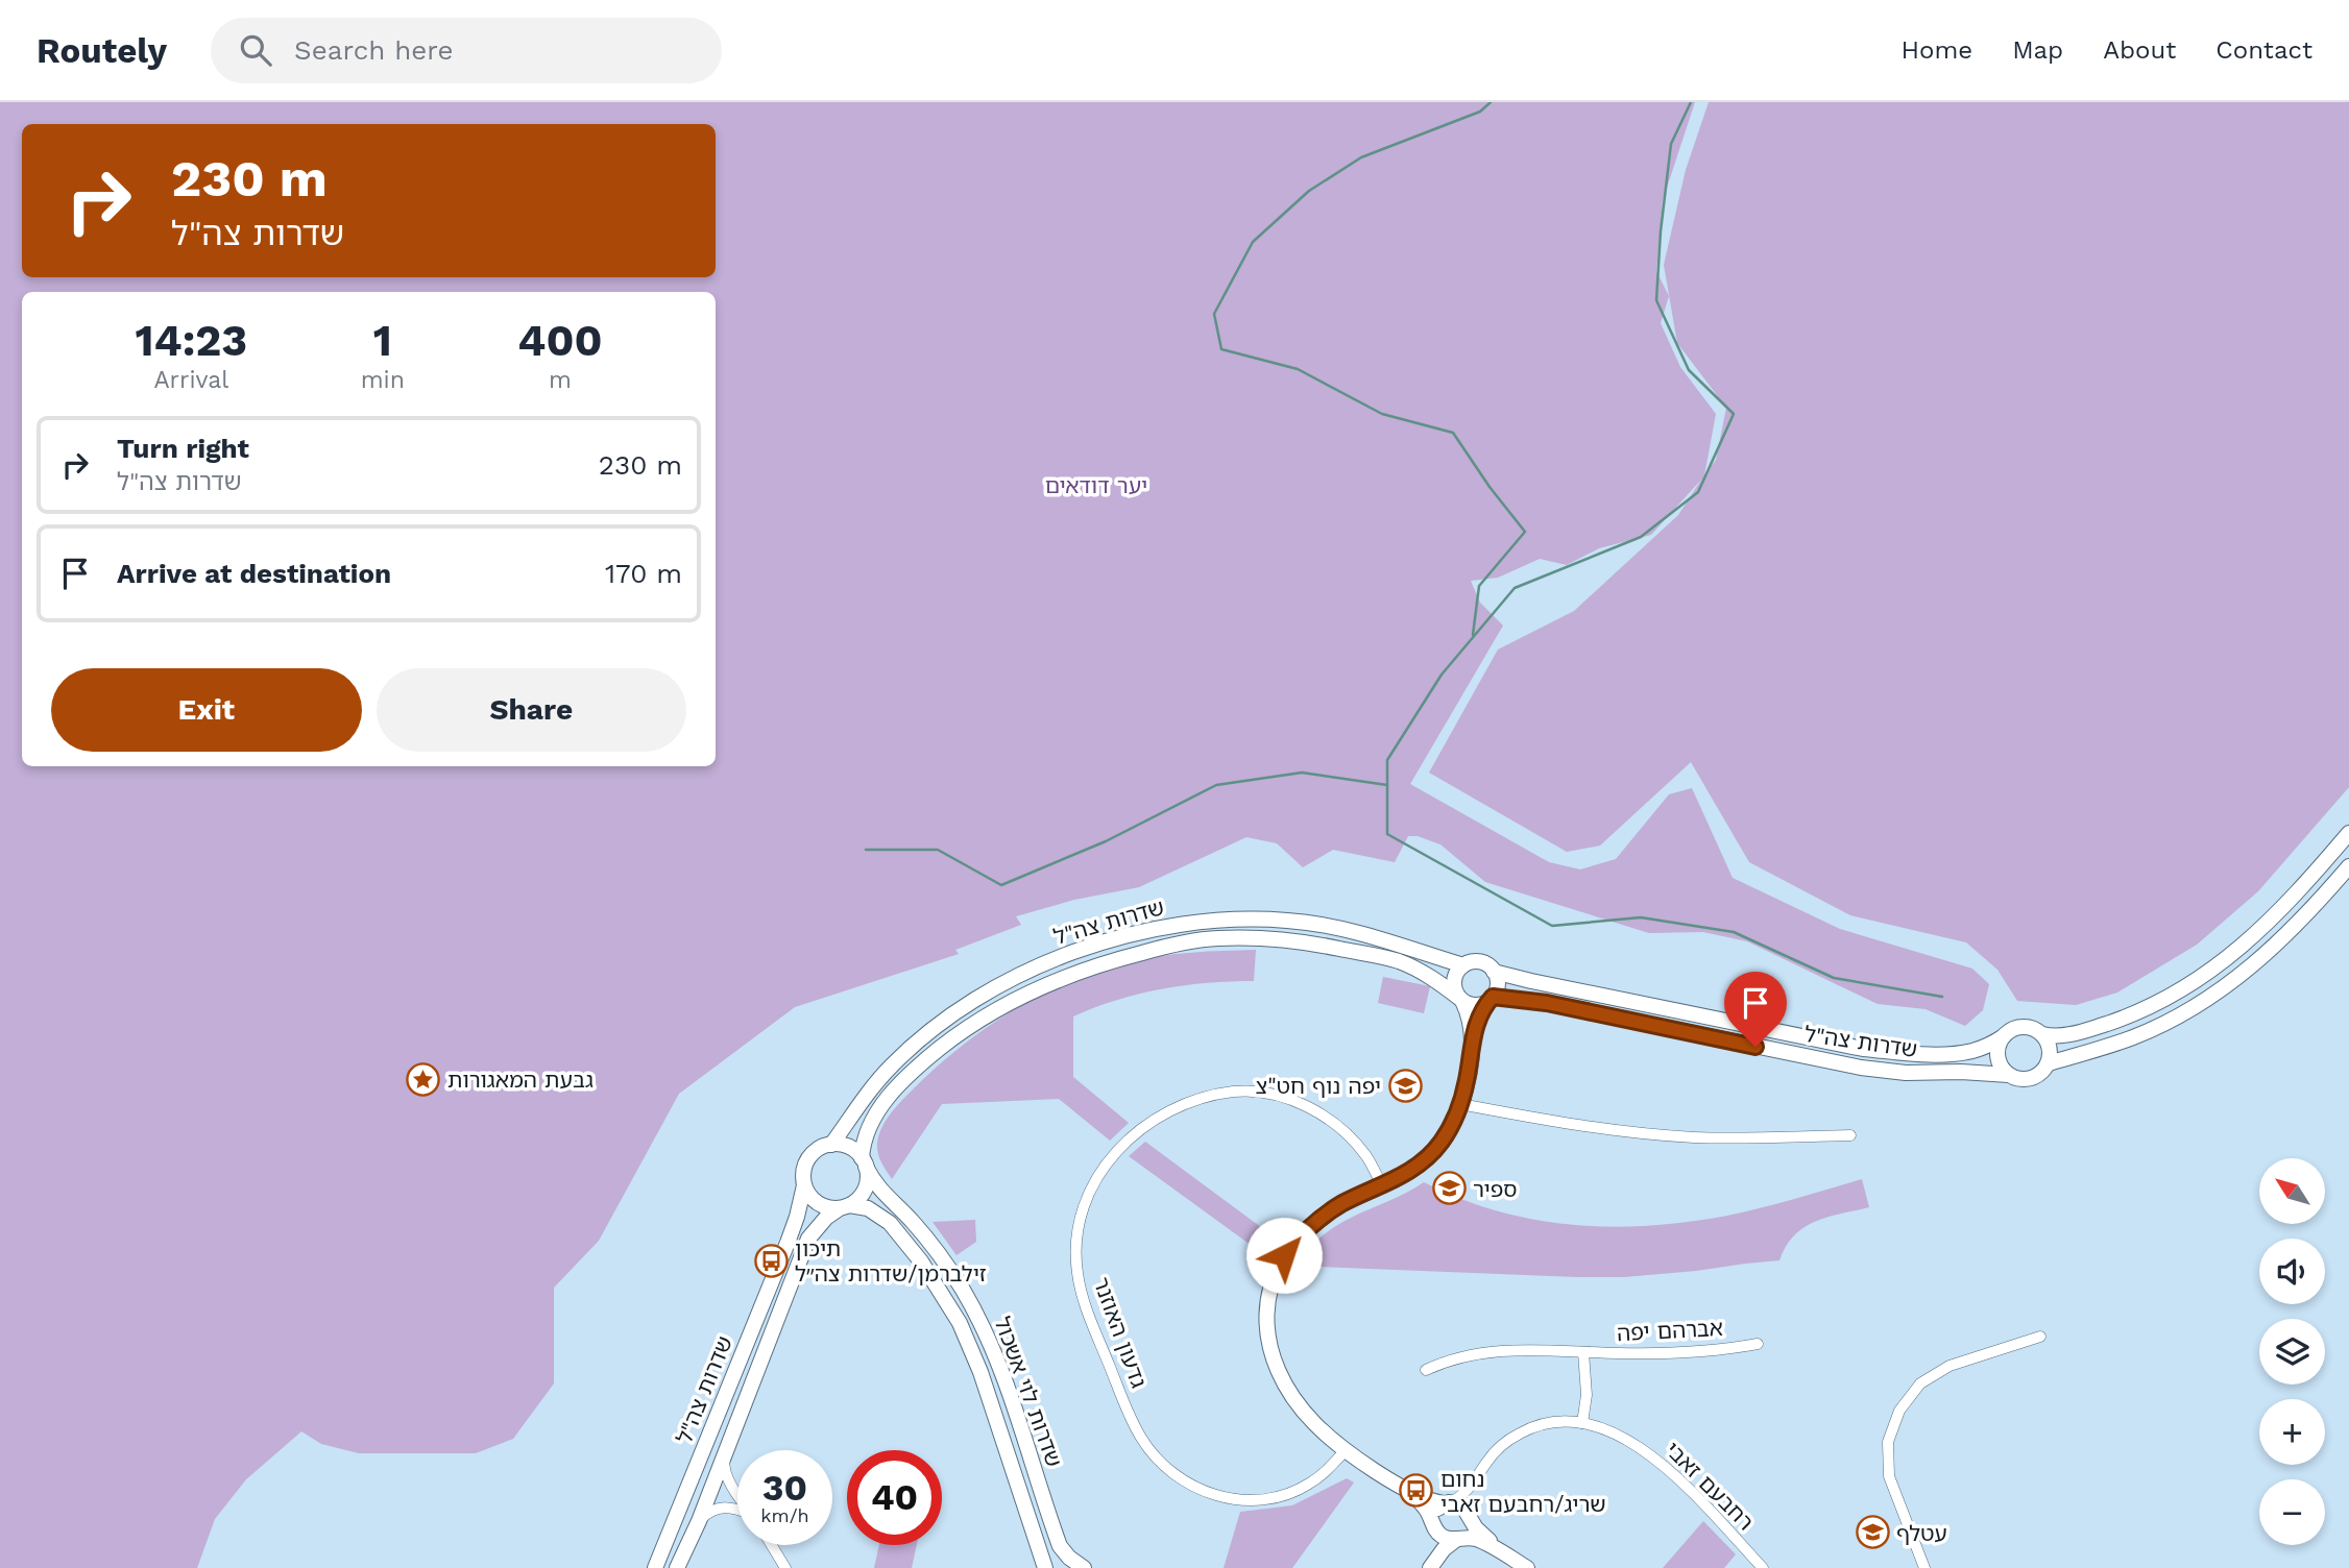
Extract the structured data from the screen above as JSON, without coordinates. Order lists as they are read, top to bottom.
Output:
{
  "streets": {
    "main road": ["שדרות צה\"ל", "שדרות לוי אשכול"],
    "street": ["אברהם יפה", "גדעון האוזנר", "רחבעם זאבי"]
  },
  "crossings": [
    ["שדרות צה\"ל", "שדרות לוי אשכול"]
  ],
  "parks": ["יער דודאים"],
  "places": {
    "place": ["גבעת המאגורות"],
    "school or university": ["יפה נוף חט\"צ", "ספיר", "עטלף"],
    "bus stop": ["תיכון זילברמן/שדרות צה״ל", "נחום שריג/רחבעם זאבי"]
  },
  "north": "top left",
  "page": {
    "header": "Routely",
    "search": "Search here",
    "nav": [
      "Home",
      "Map",
      "About",
      "Contact"
    ],
    "turn": ["230 m", "שדרות צה\"ל"],
    "eta": [
      "14:23",
      "Arrival",
      "1",
      "min",
      "400",
      "m"
    ],
    "list": [
      {
        "name": "Turn right",
        "note": "שדרות צה\"ל",
        "value": "230 m"
      },
      {
        "name": "Arrive at destination",
        "value": "170 m"
      }
    ],
    "buttons": ["Exit", "Share"],
    "map_buttons": ["+", "−"],
    "speed": "30 km/h",
    "limit": "40"
  }
}
